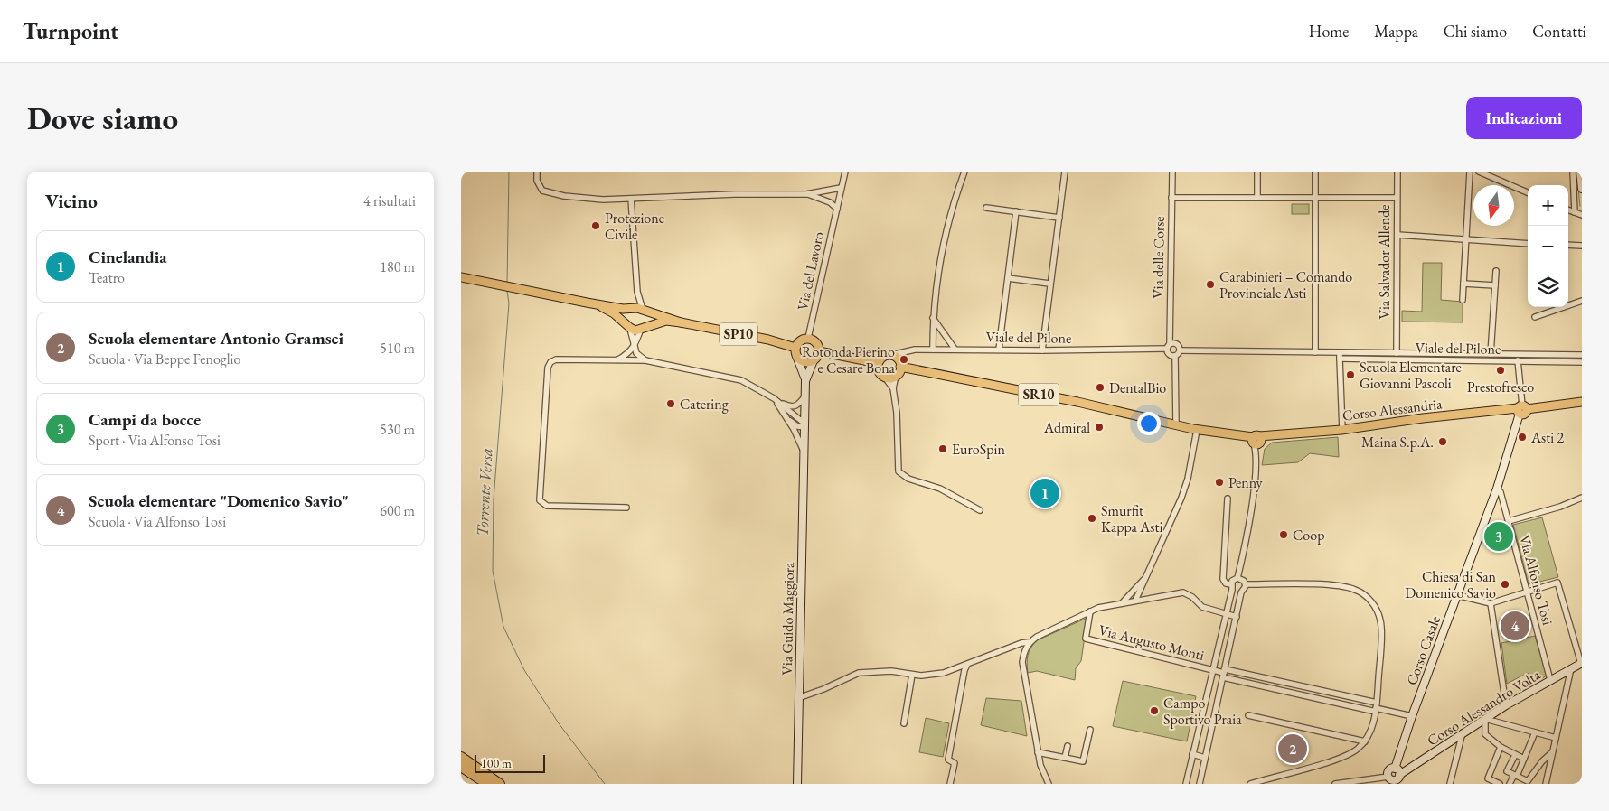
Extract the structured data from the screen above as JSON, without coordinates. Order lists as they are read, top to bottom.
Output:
{
  "streets": {
    "main road": ["SP10", "SR10", "Corso Alessandria"],
    "street": [
      "Via delle Corse",
      "Via Salvador Allende",
      "Via del Lavoro",
      "Viale del Pilone",
      "Via Alfonso Tosi",
      "Via Guido Maggiora",
      "Via Augusto Monti",
      "Corso Casale",
      "Corso Alessandro Volta"
    ]
  },
  "crossings": [
    ["Via delle Corse", "Viale del Pilone"],
    ["Via Salvador Allende", "Viale del Pilone"],
    ["Via del Lavoro", "SP10"],
    ["Via del Lavoro", "Via Guido Maggiora"],
    ["SP10", "Via Guido Maggiora"],
    ["Viale del Pilone", "SR10"],
    ["SR10", "Corso Alessandria"],
    ["Corso Alessandria", "Corso Casale"],
    ["Via Alfonso Tosi", "Corso Casale"],
    ["Via Alfonso Tosi", "Corso Alessandro Volta"],
    ["Corso Casale", "Corso Alessandro Volta"]
  ],
  "water": ["Torrente Versa"],
  "places": [
    "Protezione Civile",
    "Carabinieri – Comando Provinciale Asti",
    "Rotonda Pierino e Cesare Bona",
    "Prestofresco",
    "Scuola Elementare Giovanni Pascoli",
    "DentalBio",
    "Catering",
    "Admiral",
    "Asti 2",
    "Maina S.p.A.",
    "EuroSpin",
    "Penny",
    "Smurfit Kappa Asti",
    "Coop",
    "Chiesa di San Domenico Savio",
    "Campo Sportivo Praia"
  ],
  "scale_bar": "100 m",
  "north": "bottom",
  "page": {
    "header": "Turnpoint",
    "nav": [
      "Home",
      "Mappa",
      "Chi siamo",
      "Contatti"
    ],
    "buttons": "Indicazioni",
    "title": "Dove siamo",
    "heading": ["Vicino", "4 risultati"],
    "map_buttons": ["+", "−"],
    "list": [
      {
        "mark": "1",
        "name": "Cinelandia",
        "note": "Teatro",
        "value": "180 m"
      },
      {
        "mark": "2",
        "name": "Scuola elementare Antonio Gramsci",
        "note": "Scuola · Via Beppe Fenoglio",
        "value": "510 m"
      },
      {
        "mark": "3",
        "name": "Campi da bocce",
        "note": "Sport · Via Alfonso Tosi",
        "value": "530 m"
      },
      {
        "mark": "4",
        "name": "Scuola elementare \"Domenico Savio\"",
        "note": "Scuola · Via Alfonso Tosi",
        "value": "600 m"
      }
    ],
    "pins": [
      "1",
      "3",
      "4",
      "2"
    ],
    "scale": "100 m"
  }
}
